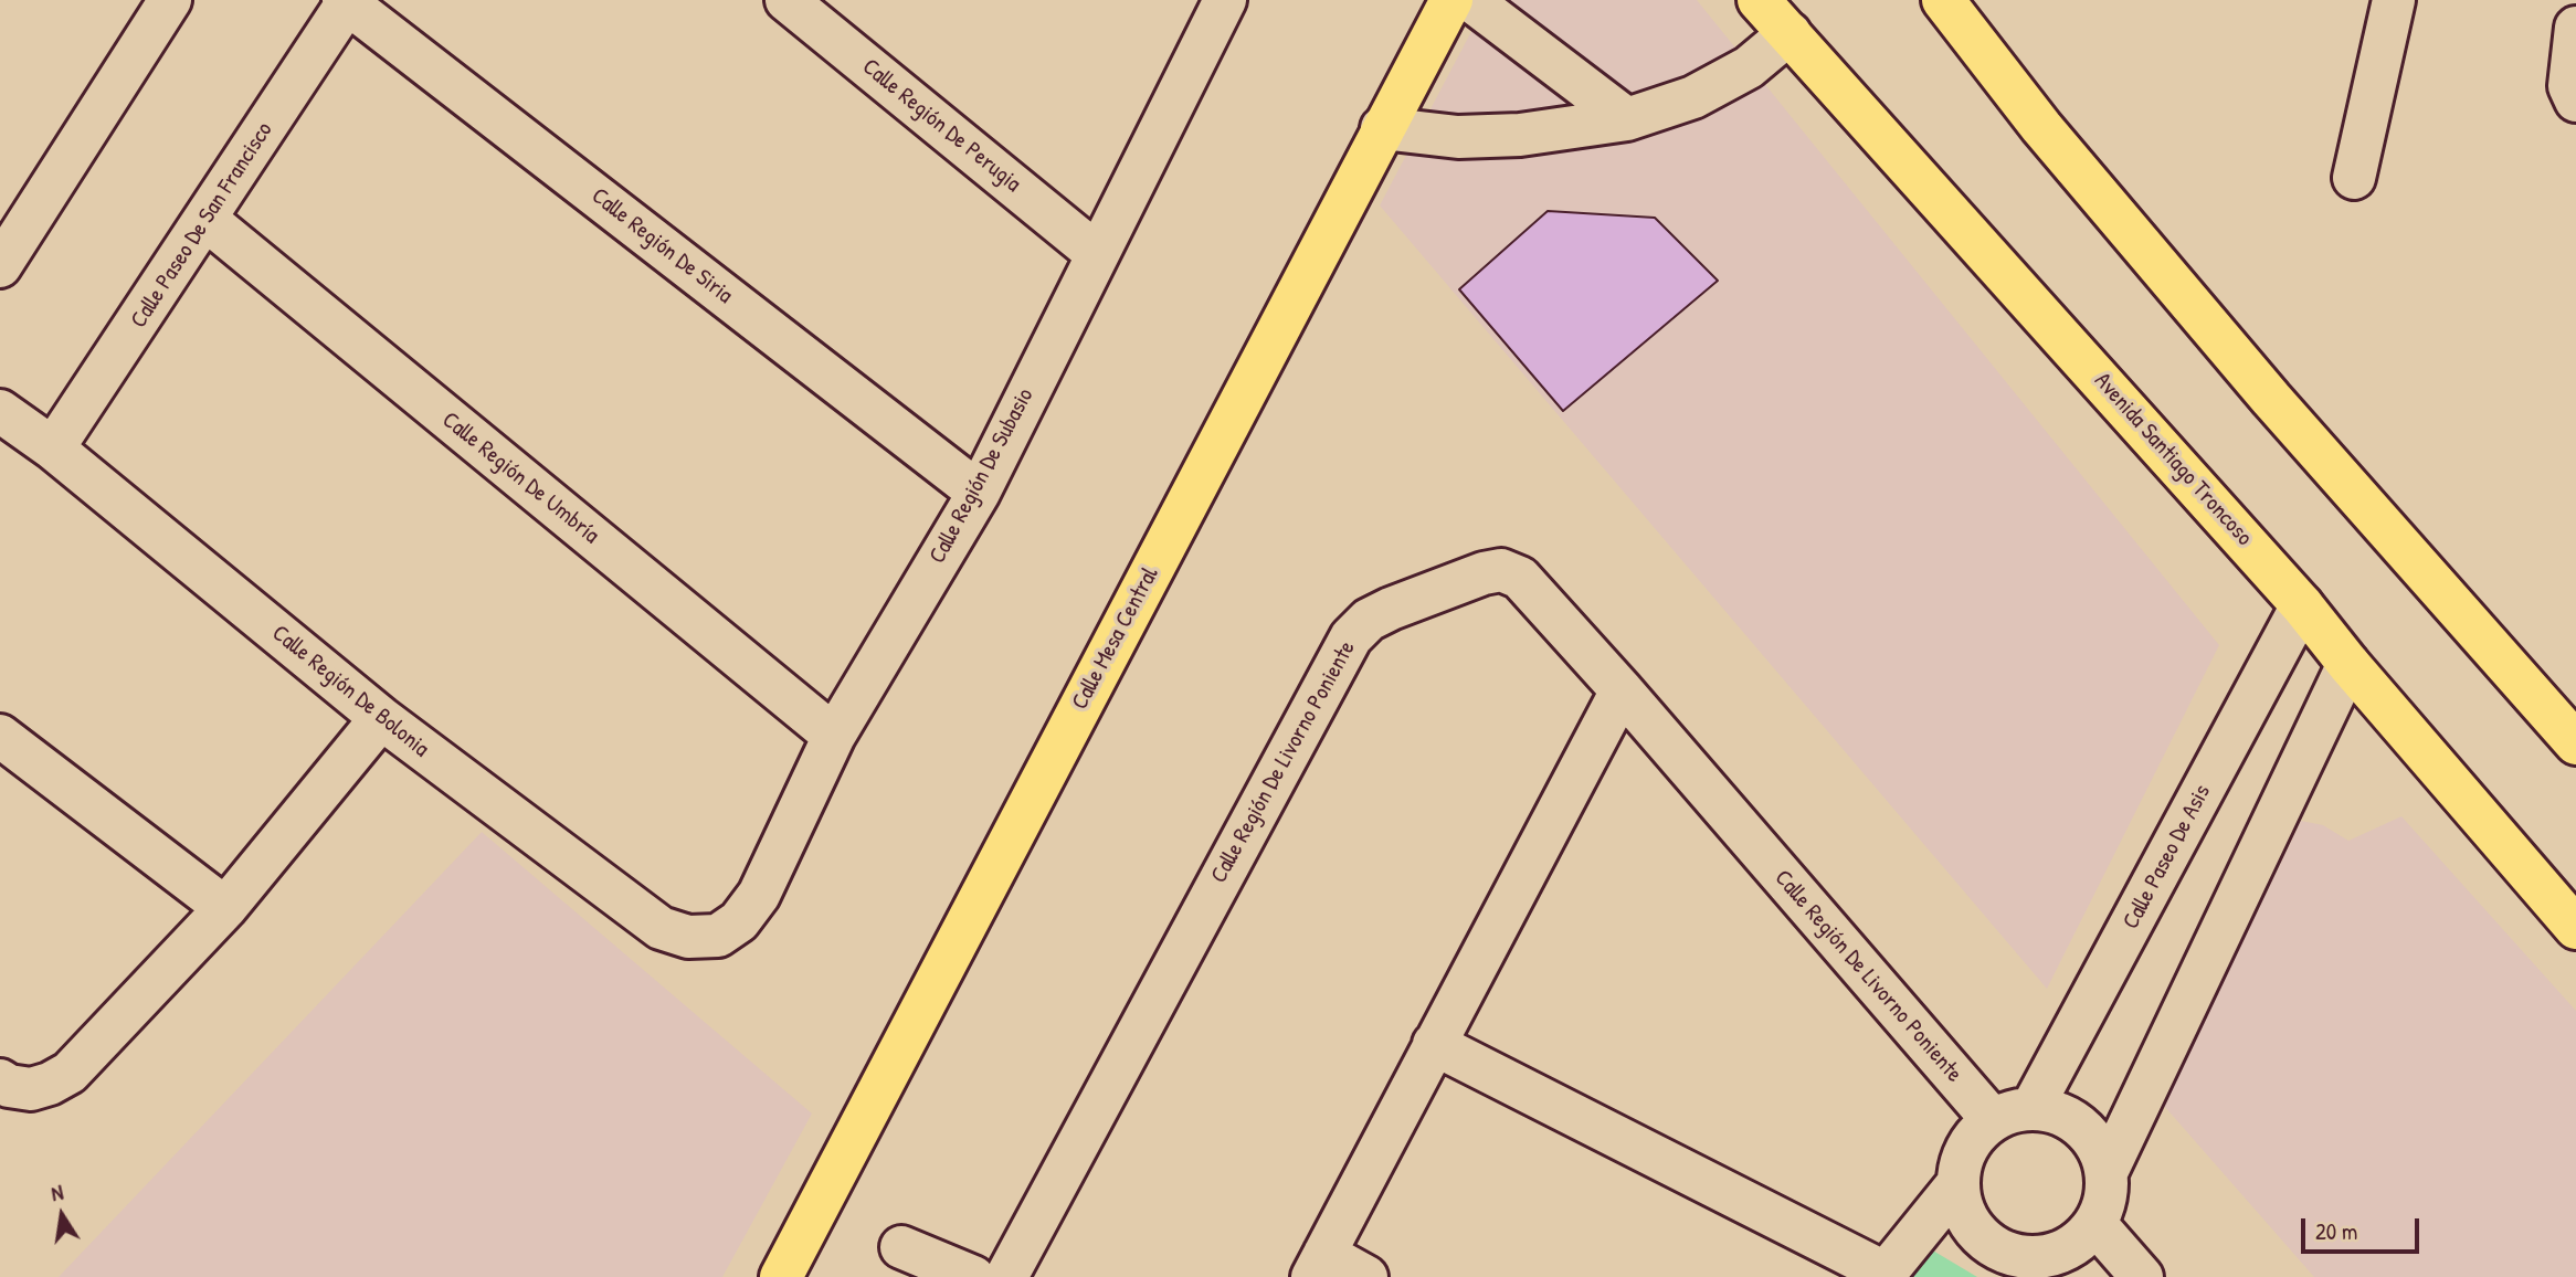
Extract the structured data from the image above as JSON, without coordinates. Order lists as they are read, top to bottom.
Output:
{
  "streets": {
    "main road": ["Avenida Santiago Troncoso", "Calle Mesa Central"],
    "street": [
      "Calle Región De Perugia",
      "Calle Paseo De San Francisco",
      "Calle Región De Siria",
      "Calle Región De Subasio",
      "Calle Región De Umbría",
      "Calle Región De Bolonia",
      "Calle Región De Livorno Poniente",
      "Calle Paseo De Asis"
    ]
  },
  "crossings": [
    ["Calle Región De Perugia", "Calle Región De Subasio"],
    ["Calle Paseo De San Francisco", "Calle Región De Siria"],
    ["Calle Paseo De San Francisco", "Calle Región De Umbría"],
    ["Calle Paseo De San Francisco", "Calle Región De Bolonia"],
    ["Calle Región De Siria", "Calle Región De Subasio"],
    ["Avenida Santiago Troncoso", "Calle Paseo De Asis"],
    ["Calle Región De Subasio", "Calle Región De Umbría"],
    ["Calle Región De Subasio", "Calle Región De Bolonia"],
    ["Calle Región De Livorno Poniente", "Calle Paseo De Asis"]
  ],
  "scale_bar": "20 m",
  "north": "top"
}
